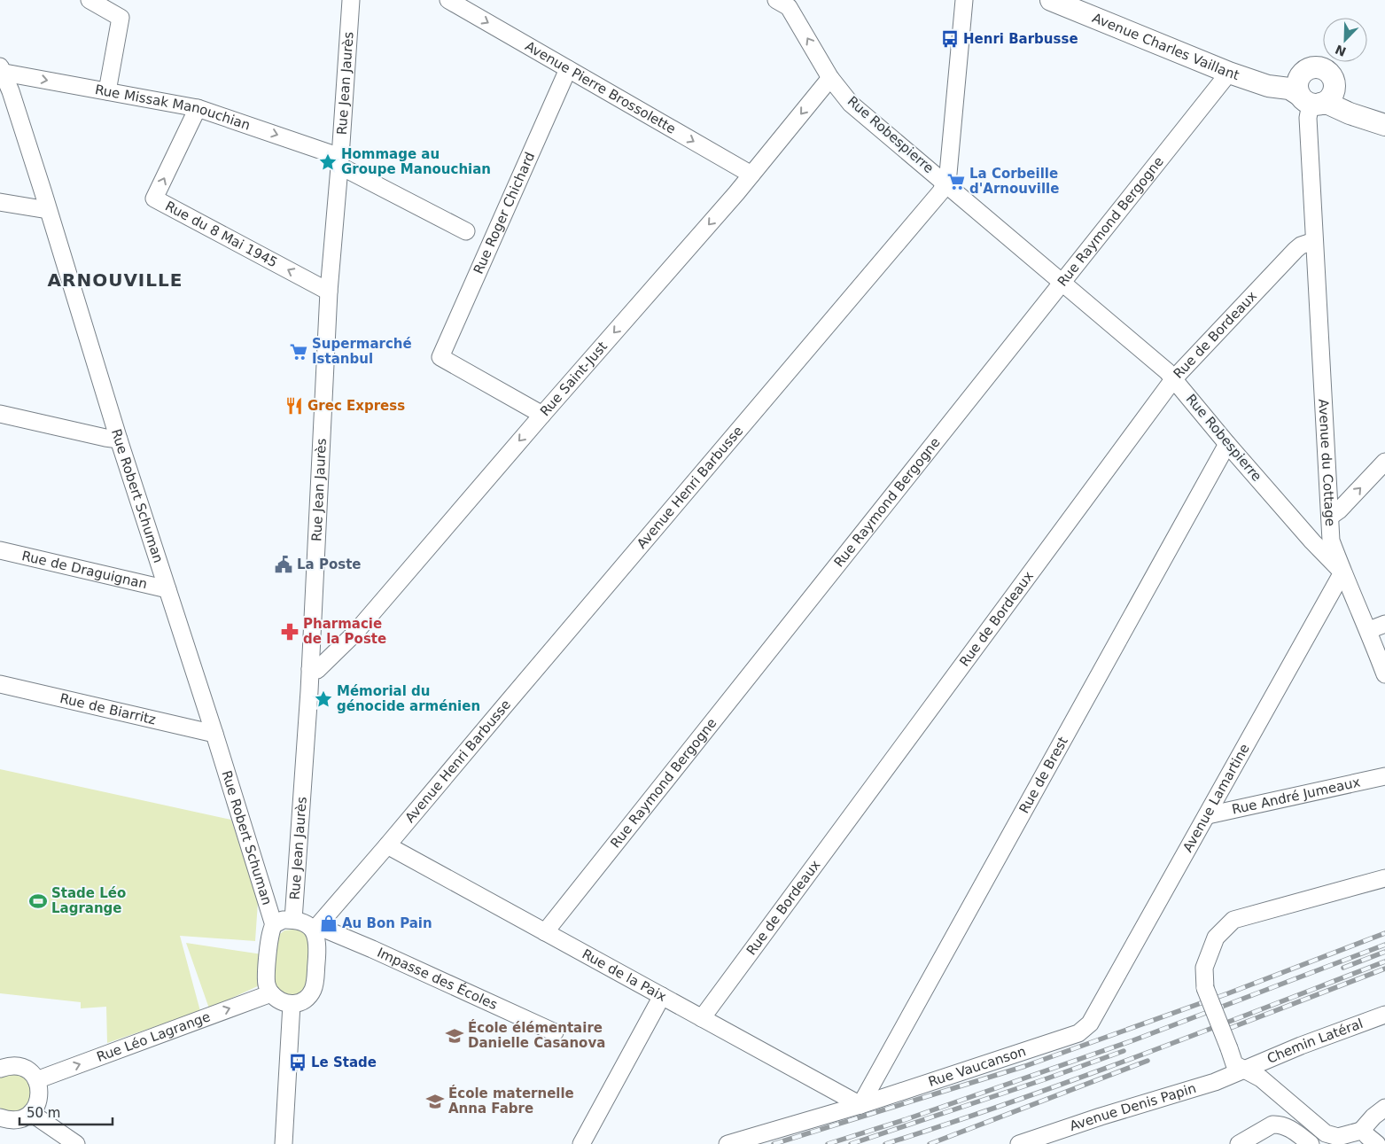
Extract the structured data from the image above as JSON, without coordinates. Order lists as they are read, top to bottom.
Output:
{
  "streets": {
    "main road": ["Avenue Charles Vaillant"],
    "street": [
      "Rue Jean Jaurès",
      "Avenue Pierre Brossolette",
      "Rue Missak Manouchian",
      "Rue Robespierre",
      "Rue Roger Chichard",
      "Rue Raymond Bergogne",
      "Rue du 8 Mai 1945",
      "Rue de Bordeaux",
      "Rue Saint-Just",
      "Avenue du Cottage",
      "Avenue Henri Barbusse",
      "Rue Robert Schuman",
      "Rue de Draguignan",
      "Rue de Biarritz",
      "Rue de Brest",
      "Rue André Jumeaux",
      "Avenue Lamartine",
      "Rue de la Paix",
      "Impasse des Écoles",
      "Rue Léo Lagrange",
      "Chemin Latéral",
      "Rue Vaucanson",
      "Avenue Denis Papin"
    ]
  },
  "crossings": [
    ["Avenue Charles Vaillant", "Rue Raymond Bergogne"],
    ["Avenue Charles Vaillant", "Avenue du Cottage"],
    ["Rue Jean Jaurès", "Rue Missak Manouchian"],
    ["Rue Jean Jaurès", "Rue du 8 Mai 1945"],
    ["Rue Jean Jaurès", "Rue Saint-Just"],
    ["Rue Jean Jaurès", "Avenue Henri Barbusse"],
    ["Rue Jean Jaurès", "Rue Robert Schuman"],
    ["Rue Jean Jaurès", "Impasse des Écoles"],
    ["Rue Jean Jaurès", "Rue Léo Lagrange"],
    ["Avenue Pierre Brossolette", "Rue Roger Chichard"],
    ["Avenue Pierre Brossolette", "Rue Saint-Just"],
    ["Rue Missak Manouchian", "Rue du 8 Mai 1945"],
    ["Rue Missak Manouchian", "Rue Robert Schuman"],
    ["Rue Robespierre", "Rue Raymond Bergogne"],
    ["Rue Robespierre", "Rue de Bordeaux"],
    ["Rue Robespierre", "Rue Saint-Just"],
    ["Rue Robespierre", "Avenue du Cottage"],
    ["Rue Robespierre", "Avenue Henri Barbusse"],
    ["Rue Robespierre", "Rue de Brest"],
    ["Rue Robespierre", "Avenue Lamartine"],
    ["Rue Roger Chichard", "Rue Saint-Just"],
    ["Rue Raymond Bergogne", "Rue de la Paix"],
    ["Rue de Bordeaux", "Avenue du Cottage"],
    ["Rue de Bordeaux", "Rue de la Paix"],
    ["Avenue du Cottage", "Avenue Lamartine"],
    ["Avenue Henri Barbusse", "Rue Robert Schuman"],
    ["Avenue Henri Barbusse", "Rue de la Paix"],
    ["Avenue Henri Barbusse", "Impasse des Écoles"],
    ["Avenue Henri Barbusse", "Rue Léo Lagrange"],
    ["Rue Robert Schuman", "Rue de Draguignan"],
    ["Rue Robert Schuman", "Rue de Biarritz"],
    ["Rue Robert Schuman", "Impasse des Écoles"],
    ["Rue Robert Schuman", "Rue Léo Lagrange"],
    ["Rue de Brest", "Rue de la Paix"],
    ["Rue de Brest", "Rue Vaucanson"],
    ["Rue André Jumeaux", "Avenue Lamartine"],
    ["Avenue Lamartine", "Rue Vaucanson"],
    ["Rue de la Paix", "Rue Vaucanson"],
    ["Impasse des Écoles", "Rue Léo Lagrange"],
    ["Chemin Latéral", "Avenue Denis Papin"]
  ],
  "one_way": [
    "Avenue Pierre Brossolette",
    "Rue Missak Manouchian",
    "Rue Saint-Just",
    "Rue Léo Lagrange"
  ],
  "districts": ["ARNOUVILLE"],
  "places": {
    "bus stop": ["Henri Barbusse", "Le Stade"],
    "place": ["Hommage au Groupe Manouchian", "Mémorial du génocide arménien"],
    "supermarket": ["La Corbeille d'Arnouville", "Supermarché Istanbul"],
    "restaurant": ["Grec Express"],
    "public building": ["La Poste"],
    "pharmacy": ["Pharmacie de la Poste"],
    "sports": ["Stade Léo Lagrange"],
    "shop": ["Au Bon Pain"],
    "school or university": ["École élémentaire Danielle Casanova", "École maternelle Anna Fabre"]
  },
  "scale_bar": "50 m",
  "north": "bottom left"
}
